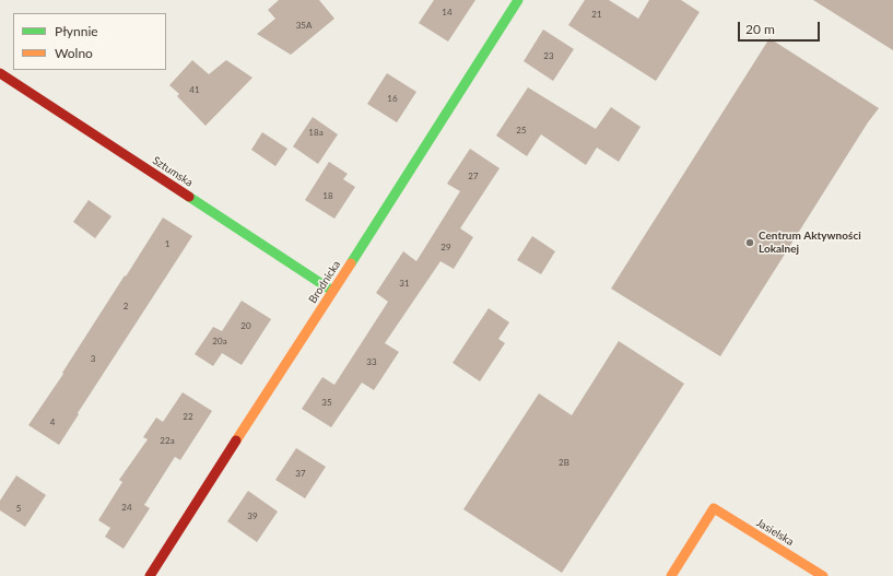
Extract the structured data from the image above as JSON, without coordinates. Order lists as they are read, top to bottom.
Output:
{
  "streets": {
    "street": ["Sztumska", "Brodnicka", "Jasielska"]
  },
  "crossings": [
    ["Sztumska", "Brodnicka"]
  ],
  "places": ["Centrum Aktywności Lokalnej"],
  "house_numbers": [
    "14",
    "21",
    "35A",
    "23",
    "41",
    "16",
    "25",
    "18a",
    "27",
    "18",
    "1",
    "29",
    "31",
    "2",
    "20",
    "20a",
    "3",
    "33",
    "35",
    "22",
    "4",
    "22a",
    "2B",
    "37",
    "24",
    "5",
    "39"
  ],
  "legend": ["Płynnie", "Wolno"],
  "scale_bar": "20 m"
}
